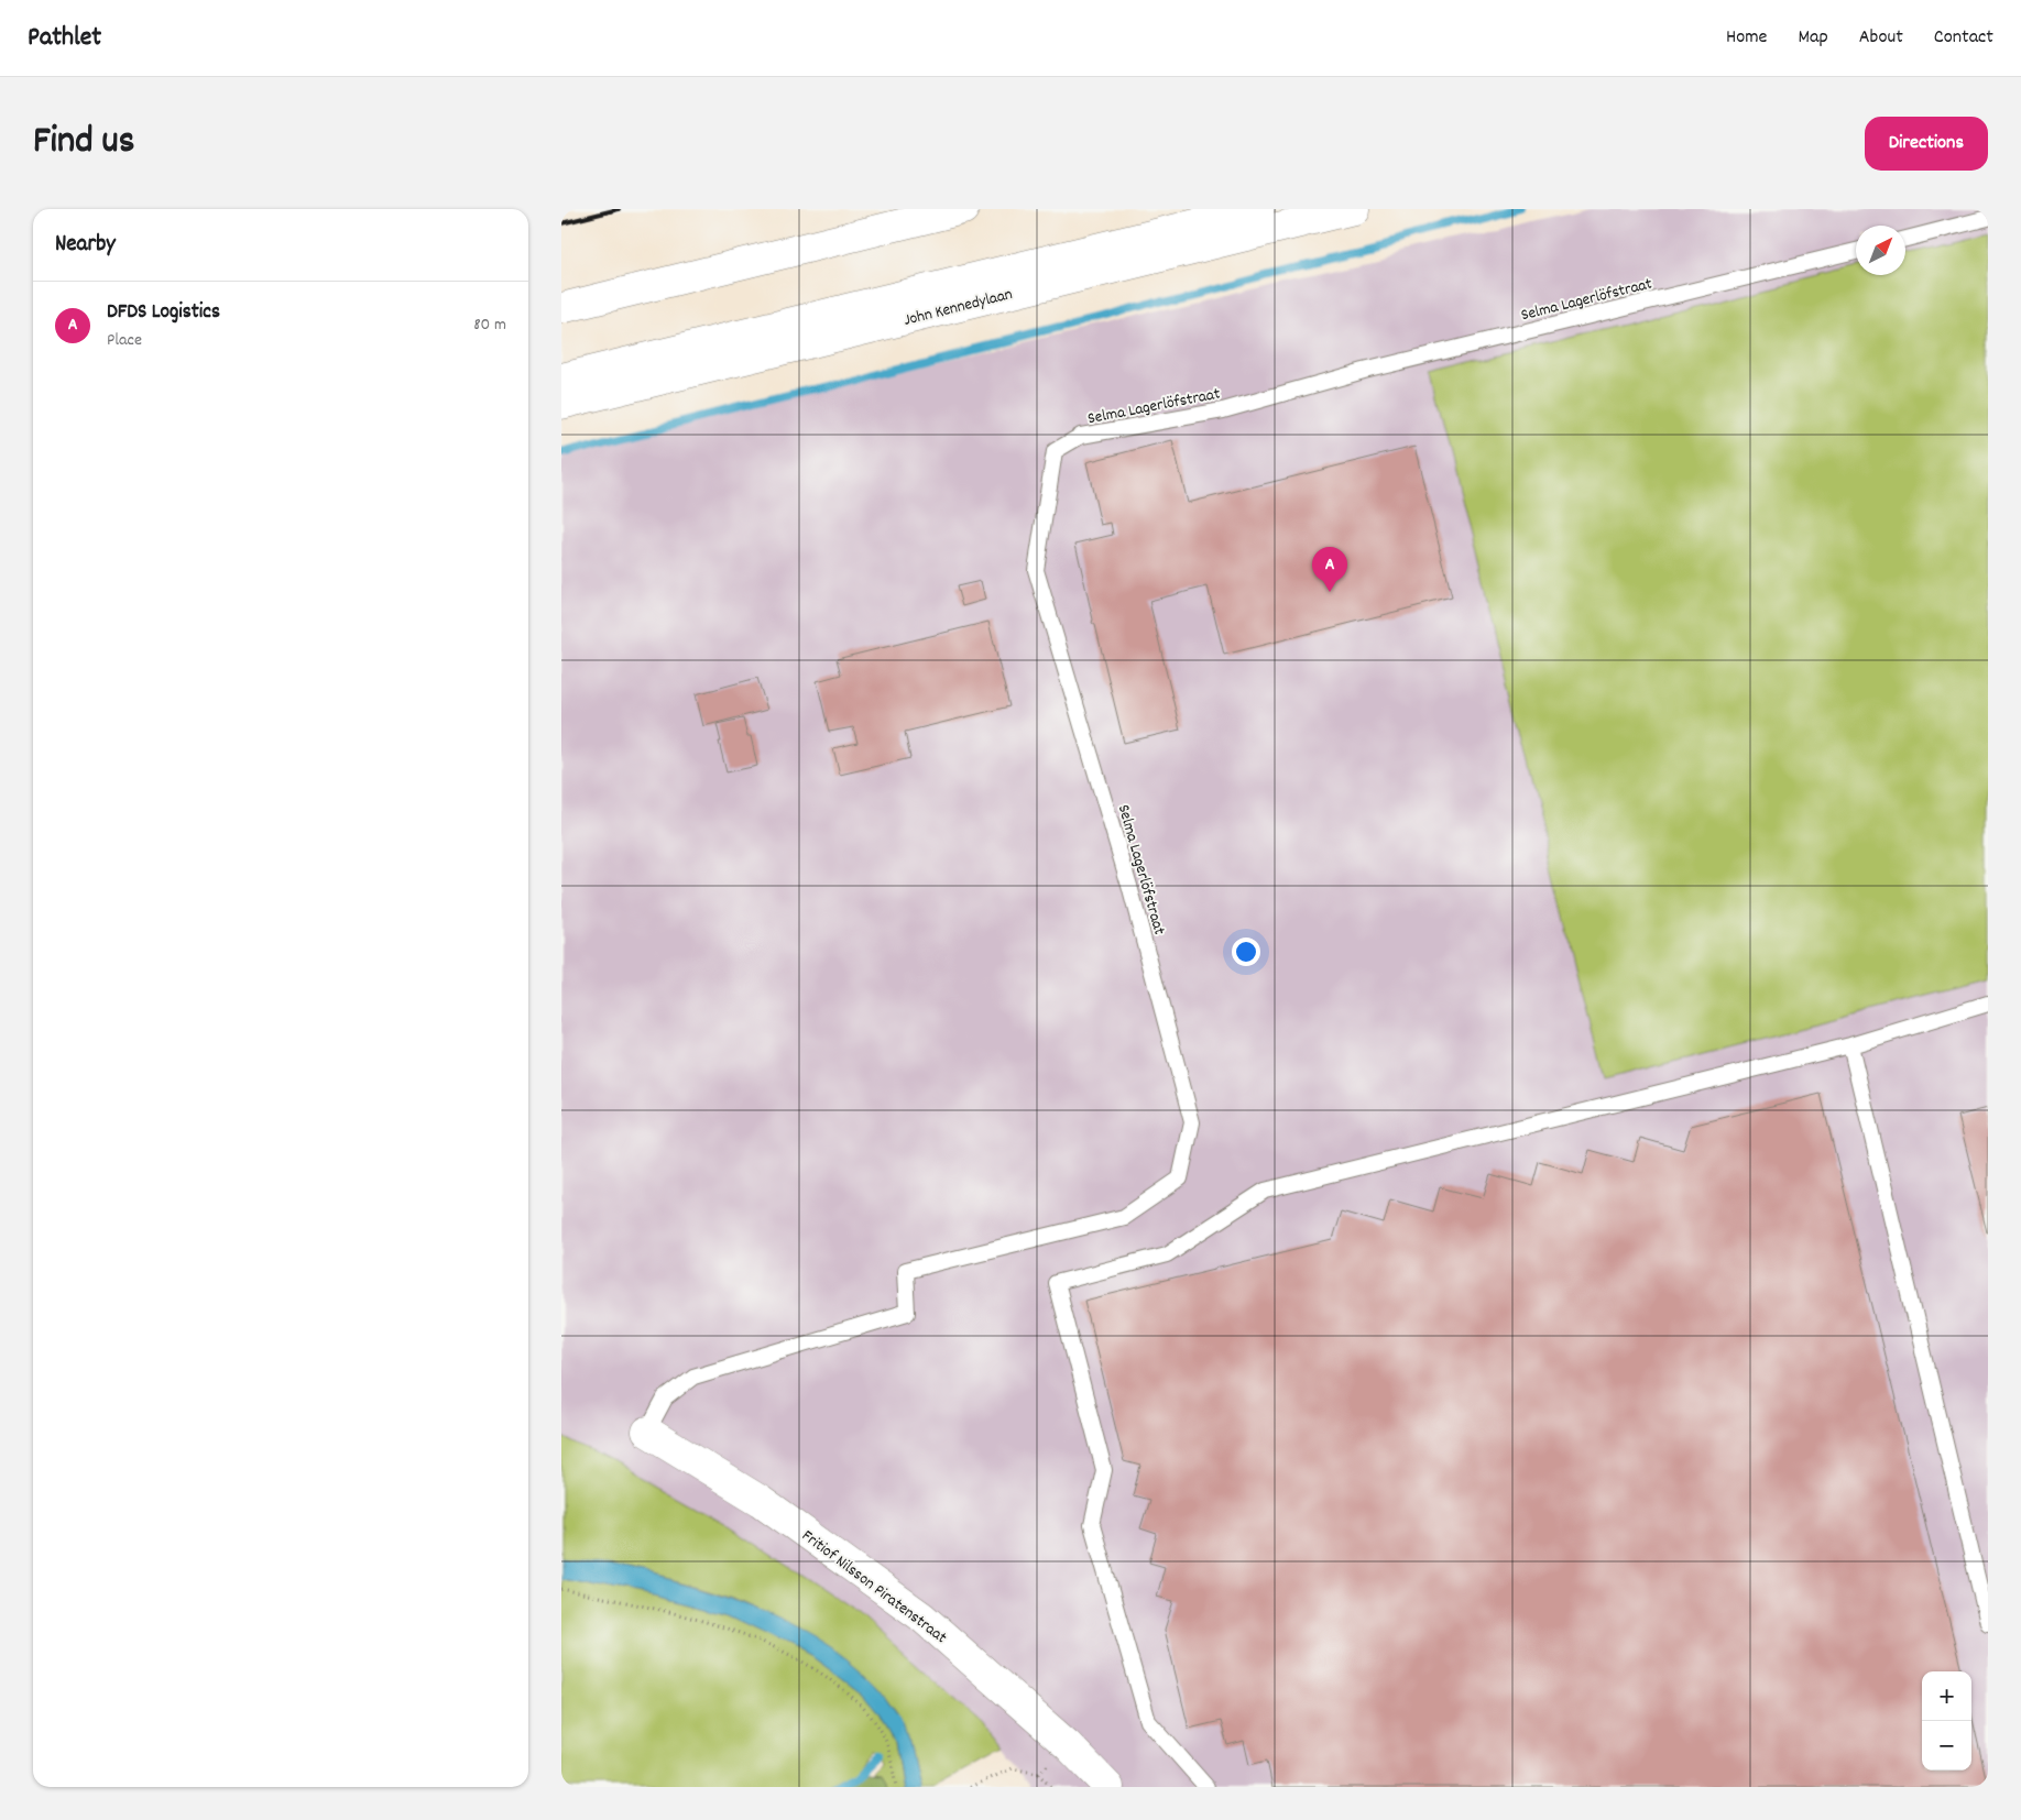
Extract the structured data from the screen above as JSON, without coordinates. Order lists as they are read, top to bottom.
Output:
{
  "streets": {
    "main road": ["John Kennedylaan", "Fritiof Nilsson Piratenstraat"],
    "lane": ["Selma Lagerlöfstraat"]
  },
  "crossings": [
    ["Selma Lagerlöfstraat", "Fritiof Nilsson Piratenstraat"]
  ],
  "north": "top right",
  "page": {
    "header": "Pathlet",
    "nav": [
      "Home",
      "Map",
      "About",
      "Contact"
    ],
    "title": "Find us",
    "buttons": "Directions",
    "heading": "Nearby",
    "list": [
      {
        "mark": "A",
        "name": "DFDS Logistics",
        "note": "Place",
        "value": "80 m"
      }
    ],
    "pins": "A",
    "map_buttons": ["+", "−"]
  }
}
